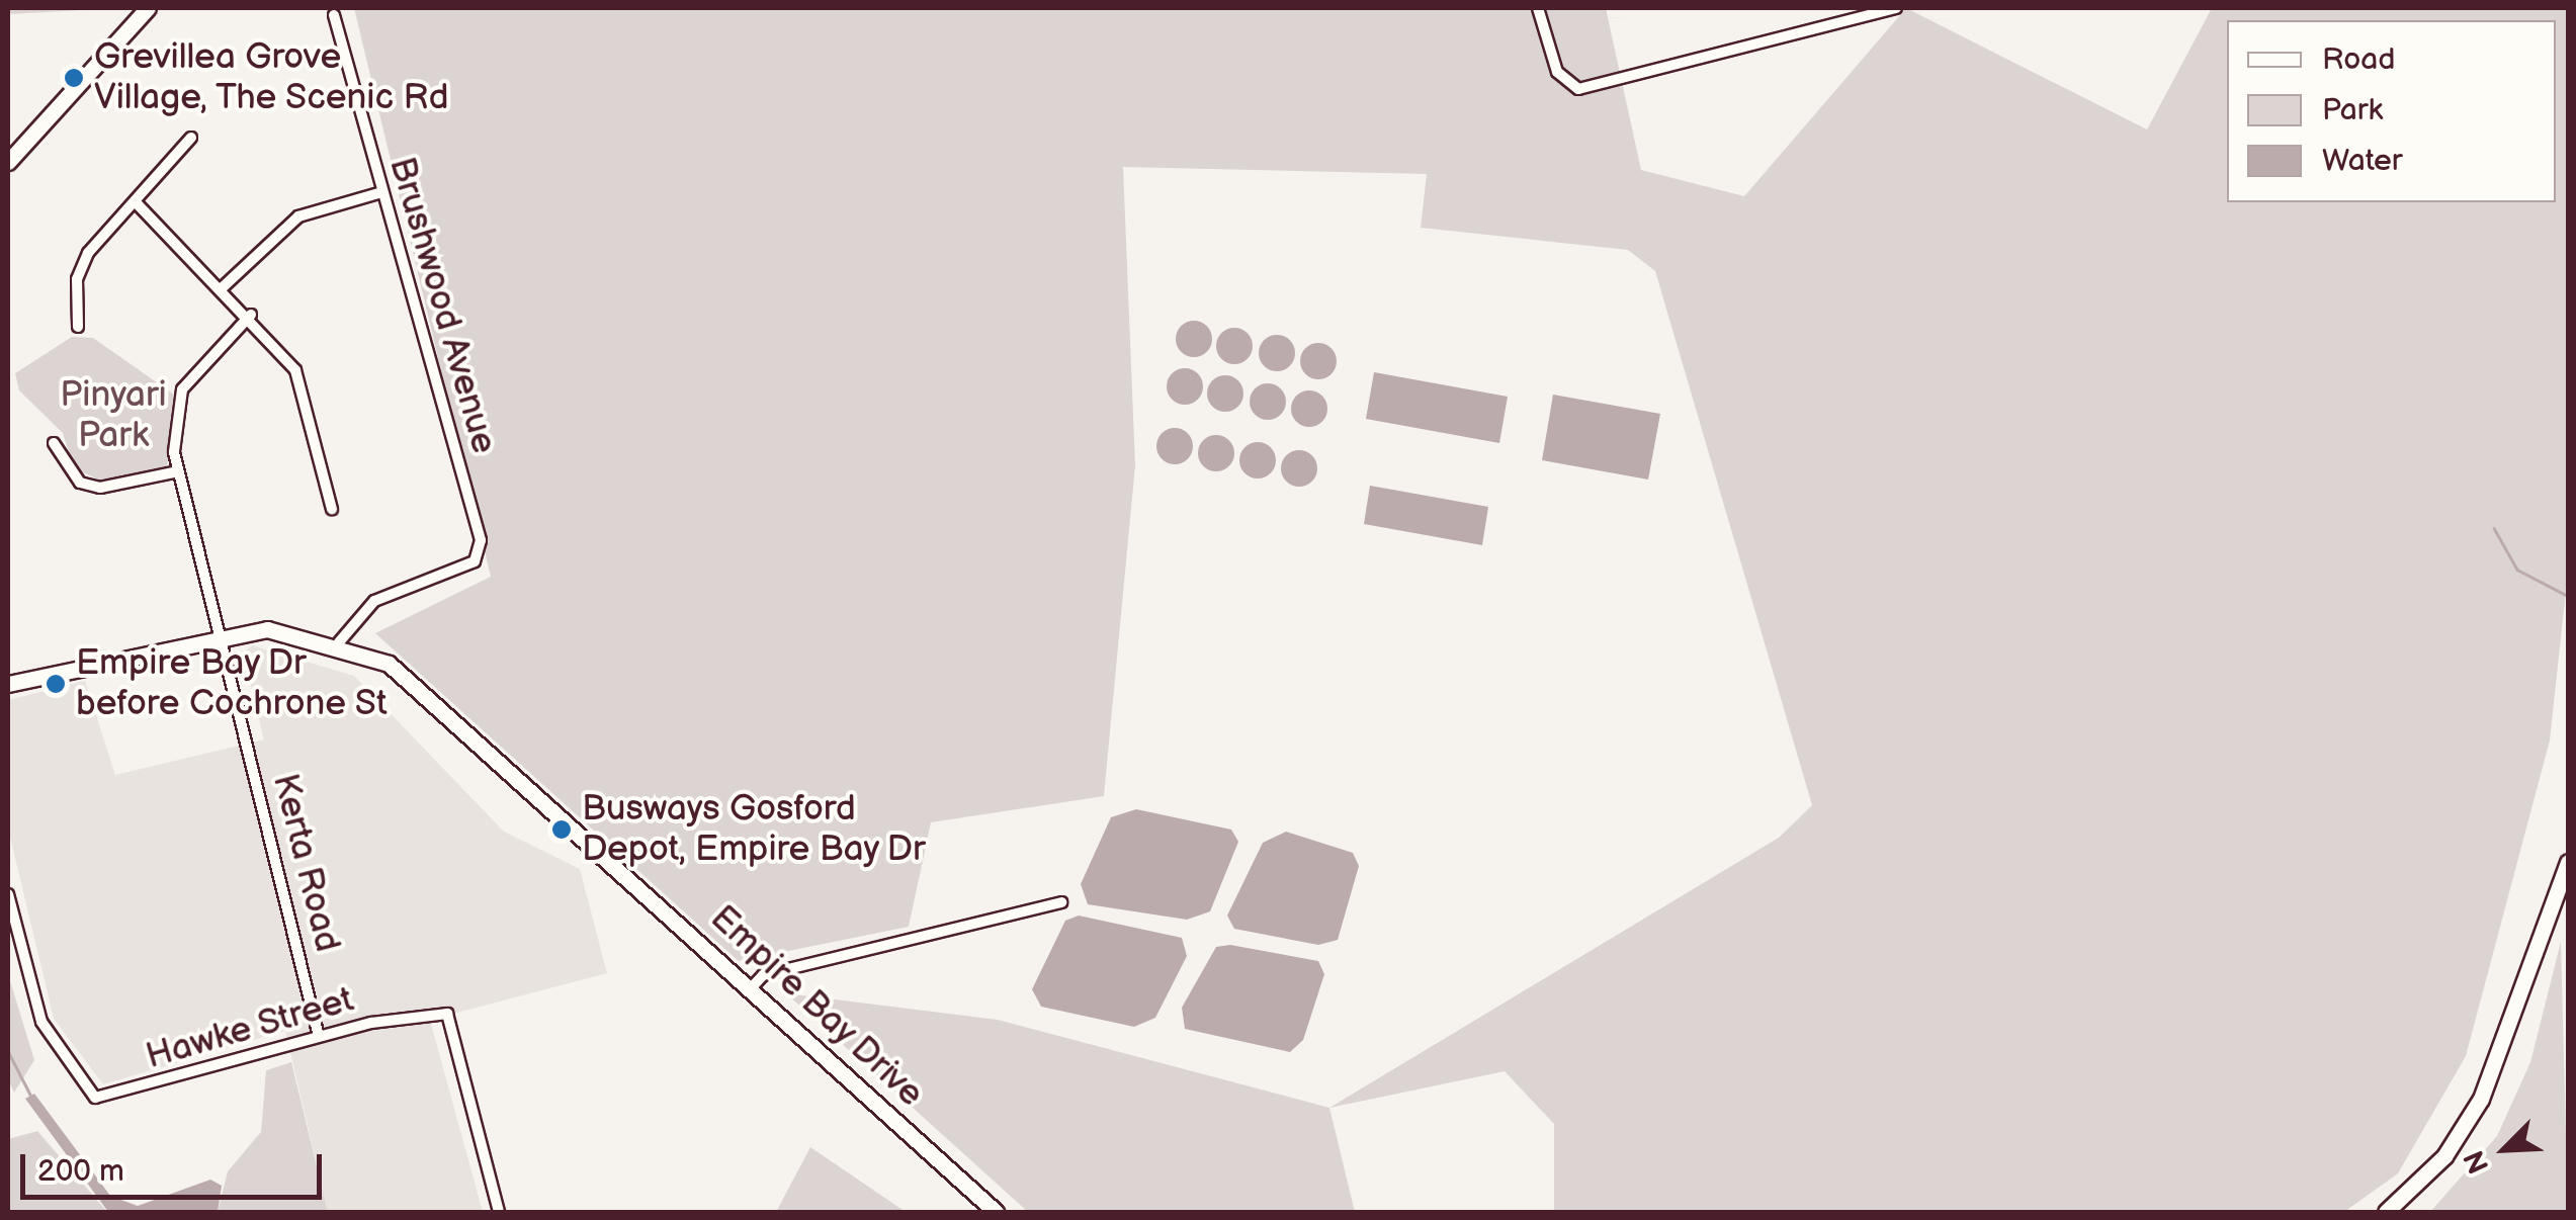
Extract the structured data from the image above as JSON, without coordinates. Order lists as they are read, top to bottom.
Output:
{
  "streets": {
    "main road": ["Empire Bay Drive"],
    "street": ["Brushwood Avenue", "Kerta Road", "Hawke Street"]
  },
  "crossings": [
    ["Brushwood Avenue", "Empire Bay Drive"],
    ["Kerta Road", "Empire Bay Drive"],
    ["Kerta Road", "Hawke Street"]
  ],
  "parks": ["Pinyari Park"],
  "places": ["Grevillea Grove Village, The Scenic Rd", "Empire Bay Dr before Cochrone St", "Busways Gosford Depot, Empire Bay Dr"],
  "legend": ["Road", "Park", "Water"],
  "scale_bar": "200 m",
  "north": "bottom left"
}
